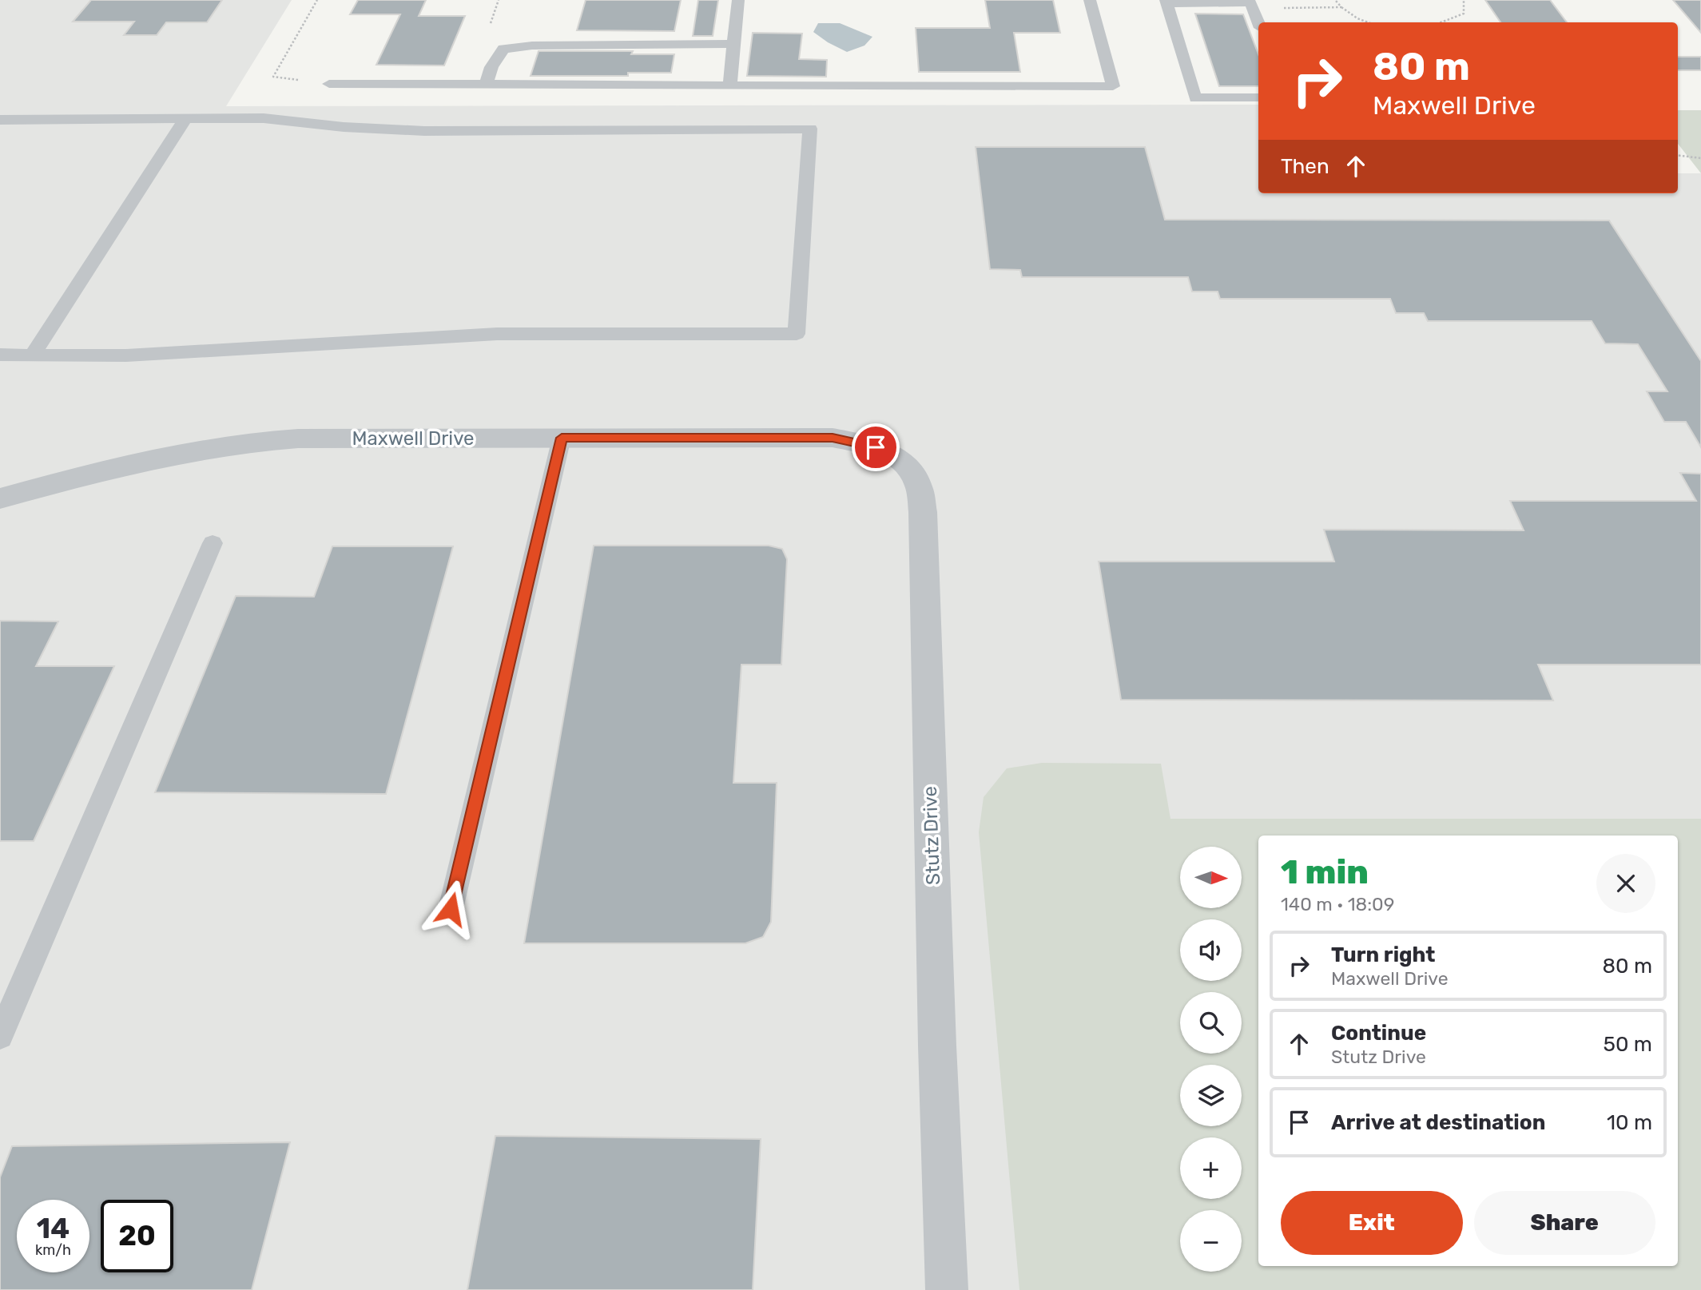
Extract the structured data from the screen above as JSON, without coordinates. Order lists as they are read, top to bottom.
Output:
{
  "streets": {
    "street": ["Maxwell Drive", "Stutz Drive"]
  },
  "crossings": [
    ["Maxwell Drive", "Stutz Drive"]
  ],
  "north": "right",
  "page": {
    "turn": ["80 m", "Maxwell Drive"],
    "then": "Then",
    "heading": ["1 min", "140 m · 18:09"],
    "map_buttons": ["+", "−"],
    "list": [
      {
        "name": "Turn right",
        "note": "Maxwell Drive",
        "value": "80 m"
      },
      {
        "name": "Continue",
        "note": "Stutz Drive",
        "value": "50 m"
      },
      {
        "name": "Arrive at destination",
        "value": "10 m"
      }
    ],
    "buttons": ["Exit", "Share"],
    "speed": "14 km/h",
    "limit": "20"
  }
}
